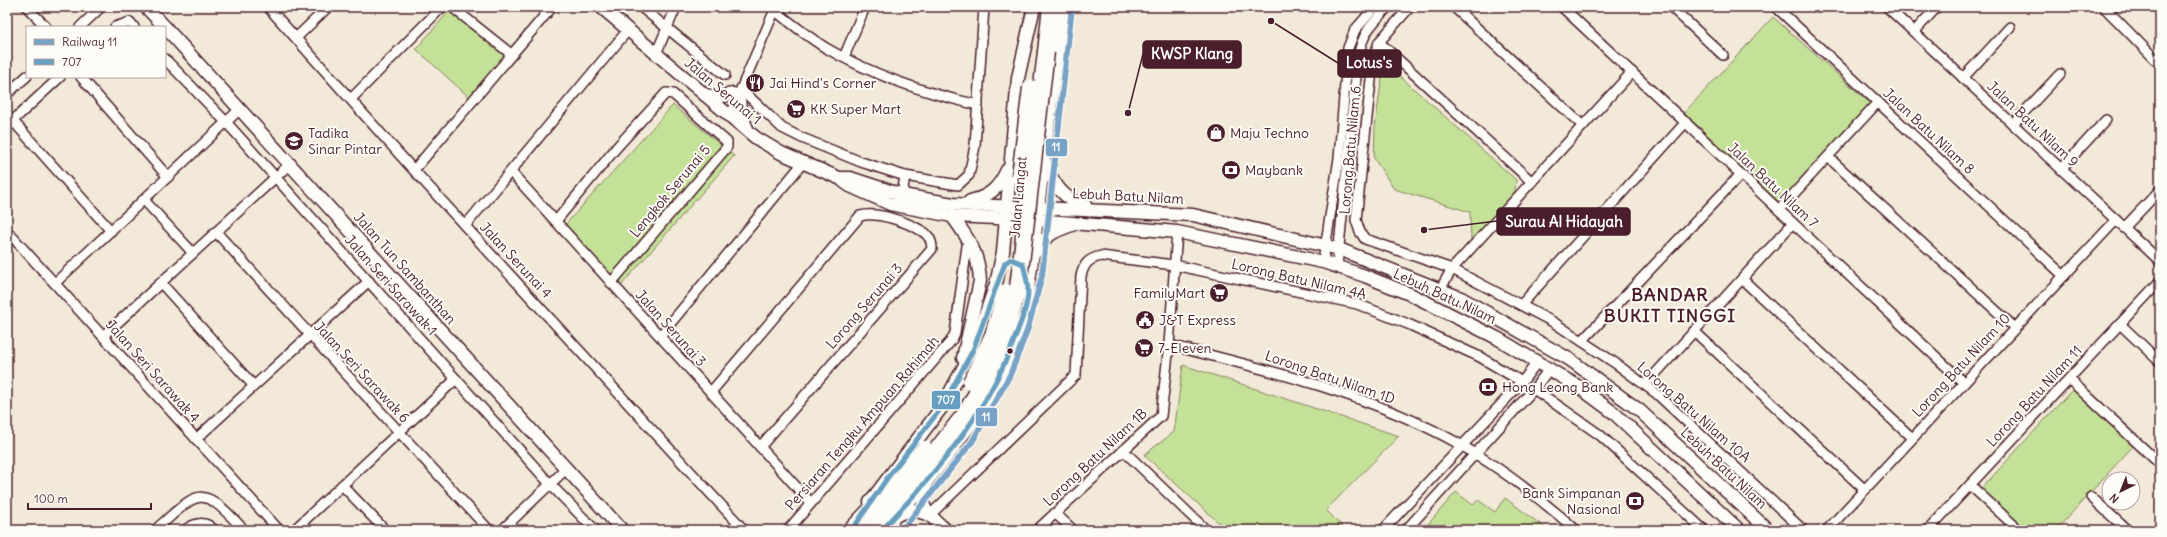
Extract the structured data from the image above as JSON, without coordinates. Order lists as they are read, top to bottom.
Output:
{
  "streets": {
    "highway": ["Jalan Langat"],
    "main road": ["Jalan Serunai 1", "Lebuh Batu Nilam", "Jalan Tun Sambanthan"],
    "street": [
      "Jalan Batu Nilam 9",
      "Jalan Batu Nilam 8",
      "Lorong Batu Nilam 6",
      "Jalan Batu Nilam 7",
      "Lengkok Serunai 5",
      "Jalan Serunai 4",
      "Lorong Batu Nilam 4A",
      "Jalan Seri Sarawak 1",
      "Lorong Serunai 3",
      "Jalan Serunai 3",
      "Lorong Batu Nilam 10",
      "Jalan Seri Sarawak 4",
      "Jalan Seri Sarawak 6",
      "Lorong Batu Nilam 1D",
      "Lorong Batu Nilam 11",
      "Lorong Batu Nilam 10A",
      "Persiaran Tengku Ampuan Rahimah",
      "Lorong Batu Nilam 1B"
    ]
  },
  "crossings": [
    ["Jalan Serunai 1", "Lebuh Batu Nilam"],
    ["Jalan Batu Nilam 9", "Lorong Batu Nilam 10"],
    ["Jalan Batu Nilam 8", "Lorong Batu Nilam 10"],
    ["Lorong Batu Nilam 6", "Lorong Batu Nilam 10A"],
    ["Jalan Batu Nilam 7", "Lorong Batu Nilam 10"],
    ["Lengkok Serunai 5", "Jalan Serunai 3"],
    ["Lebuh Batu Nilam", "Jalan Langat"],
    ["Lebuh Batu Nilam", "Lorong Batu Nilam 1B"],
    ["Lorong Batu Nilam 4A", "Lorong Batu Nilam 1B"],
    ["Lorong Serunai 3", "Jalan Serunai 3"],
    ["Jalan Serunai 3", "Persiaran Tengku Ampuan Rahimah"],
    ["Lorong Batu Nilam 1D", "Lorong Batu Nilam 1B"]
  ],
  "districts": ["BANDAR BUKIT TINGGI"],
  "places": {
    "other": ["Lotus's", "KWSP Klang", "Surau Al Hidayah"],
    "restaurant": ["Jai Hind's Corner"],
    "supermarket": ["KK Super Mart", "FamilyMart", "7-Eleven"],
    "shop": ["Maju Techno"],
    "school or university": ["Tadika Sinar Pintar"],
    "bank": ["Maybank", "Hong Leong Bank", "Bank Simpanan Nasional"],
    "public building": ["J&T Express"]
  },
  "lines": ["rail line 11", "transit line 707"],
  "legend": ["Railway 11", "707"],
  "scale_bar": "100 m",
  "north": "bottom left"
}
